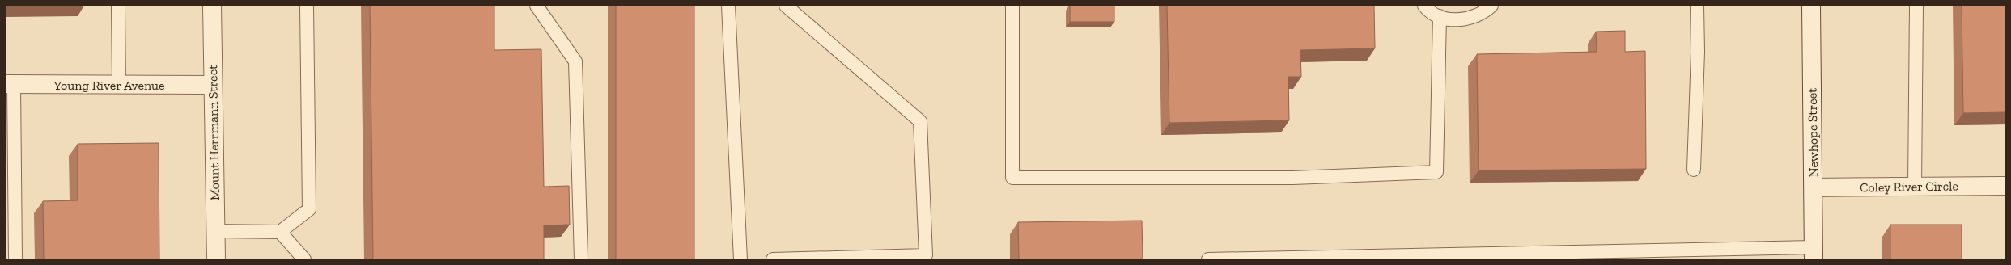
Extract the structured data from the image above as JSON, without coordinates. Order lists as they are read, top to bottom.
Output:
{
  "streets": {
    "street": [
      "Young River Avenue",
      "Mount Herrmann Street",
      "Newhope Street",
      "Coley River Circle"
    ]
  },
  "crossings": [
    ["Young River Avenue", "Mount Herrmann Street"],
    ["Newhope Street", "Coley River Circle"]
  ]
}
